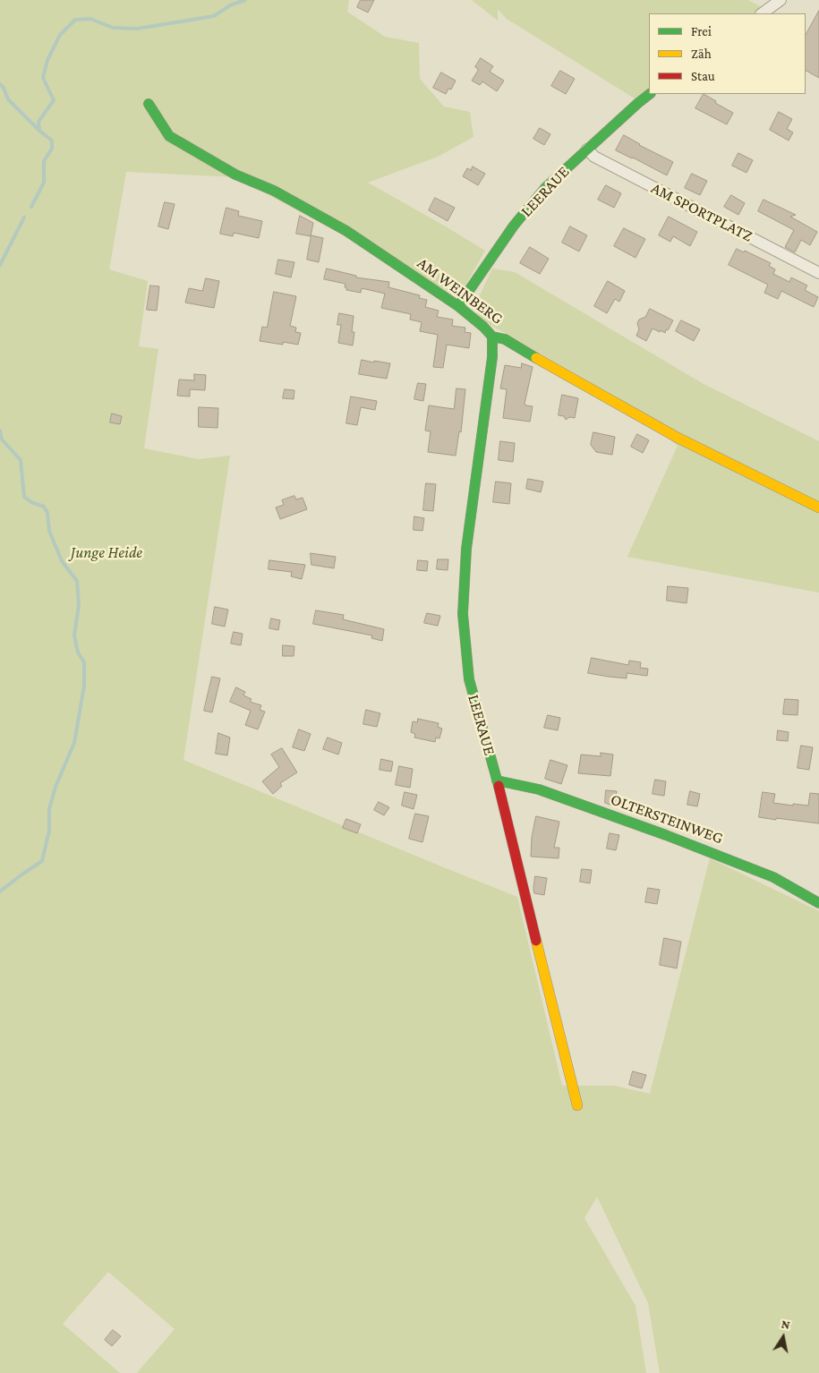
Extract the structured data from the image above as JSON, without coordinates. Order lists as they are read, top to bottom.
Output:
{
  "streets": {
    "street": [
      "LEERAUE",
      "AM SPORTPLATZ",
      "AM WEINBERG",
      "OLTERSTEINWEG"
    ]
  },
  "crossings": [
    ["LEERAUE", "AM SPORTPLATZ"],
    ["LEERAUE", "AM WEINBERG"],
    ["LEERAUE", "OLTERSTEINWEG"]
  ],
  "parks": ["Junge Heide"],
  "legend": ["Frei", "Zäh", "Stau"],
  "north": "top"
}
